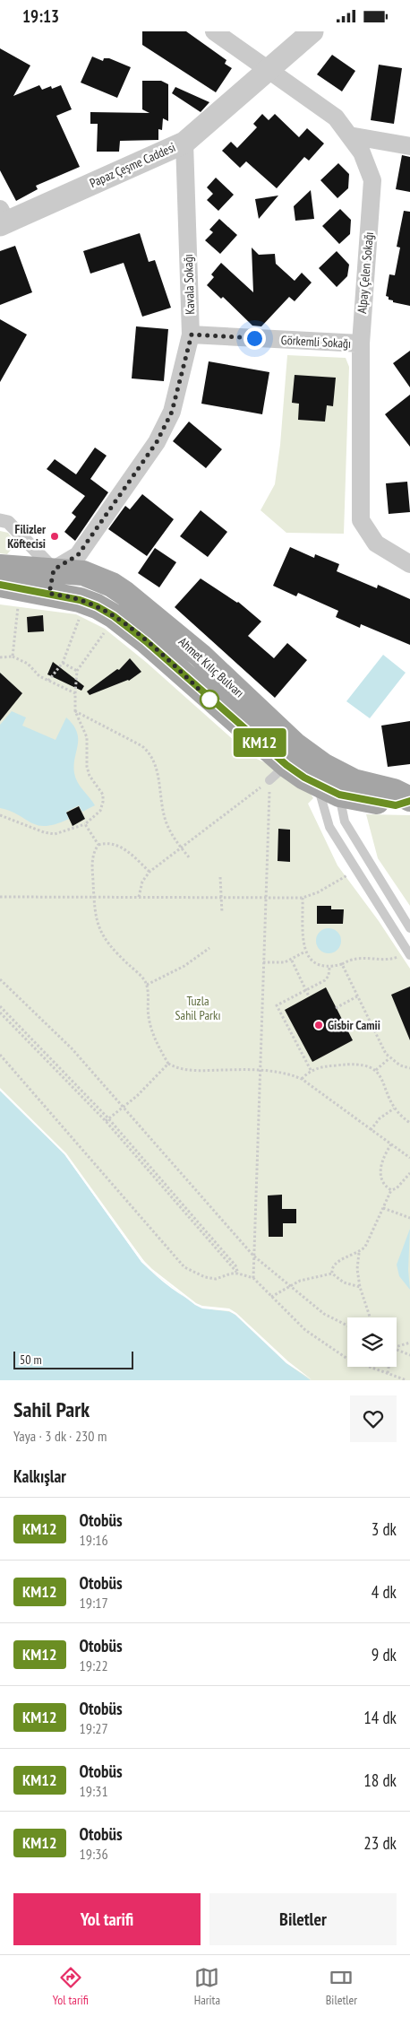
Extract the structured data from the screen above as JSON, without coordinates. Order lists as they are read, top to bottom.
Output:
{
  "streets": {
    "main road": ["Ahmet Kılıç Bulvarı"],
    "street": [
      "Papaz Çeşme Caddesi",
      "Alpay Çelen Sokağı",
      "Kavala Sokağı",
      "Görkemli Sokağı"
    ]
  },
  "crossings": [
    ["Papaz Çeşme Caddesi", "Alpay Çelen Sokağı"],
    ["Papaz Çeşme Caddesi", "Kavala Sokağı"],
    ["Alpay Çelen Sokağı", "Görkemli Sokağı"],
    ["Kavala Sokağı", "Görkemli Sokağı"],
    ["Kavala Sokağı", "Ahmet Kılıç Bulvarı"]
  ],
  "parks": ["Tuzla Sahil Parkı"],
  "places": ["Filizler Köftecisi", "Gisbir Camii"],
  "lines": ["bus line KM12"],
  "scale_bar": "50 m",
  "page": {
    "status": "19:13",
    "on_map": "KM12",
    "scale": "50 m",
    "heading": [
      ["Sahil Park", "Yaya · 3 dk · 230 m"],
      "Kalkışlar"
    ],
    "list": [
      {
        "mark": "KM12",
        "name": "Otobüs",
        "note": "19:16",
        "value": "3 dk"
      },
      {
        "mark": "KM12",
        "name": "Otobüs",
        "note": "19:17",
        "value": "4 dk"
      },
      {
        "mark": "KM12",
        "name": "Otobüs",
        "note": "19:22",
        "value": "9 dk"
      },
      {
        "mark": "KM12",
        "name": "Otobüs",
        "note": "19:27",
        "value": "14 dk"
      },
      {
        "mark": "KM12",
        "name": "Otobüs",
        "note": "19:31",
        "value": "18 dk"
      },
      {
        "mark": "KM12",
        "name": "Otobüs",
        "note": "19:36",
        "value": "23 dk"
      }
    ],
    "buttons": ["Yol tarifi", "Biletler"],
    "tabs": ["Yol tarifi", "Harita", "Biletler"]
  }
}
